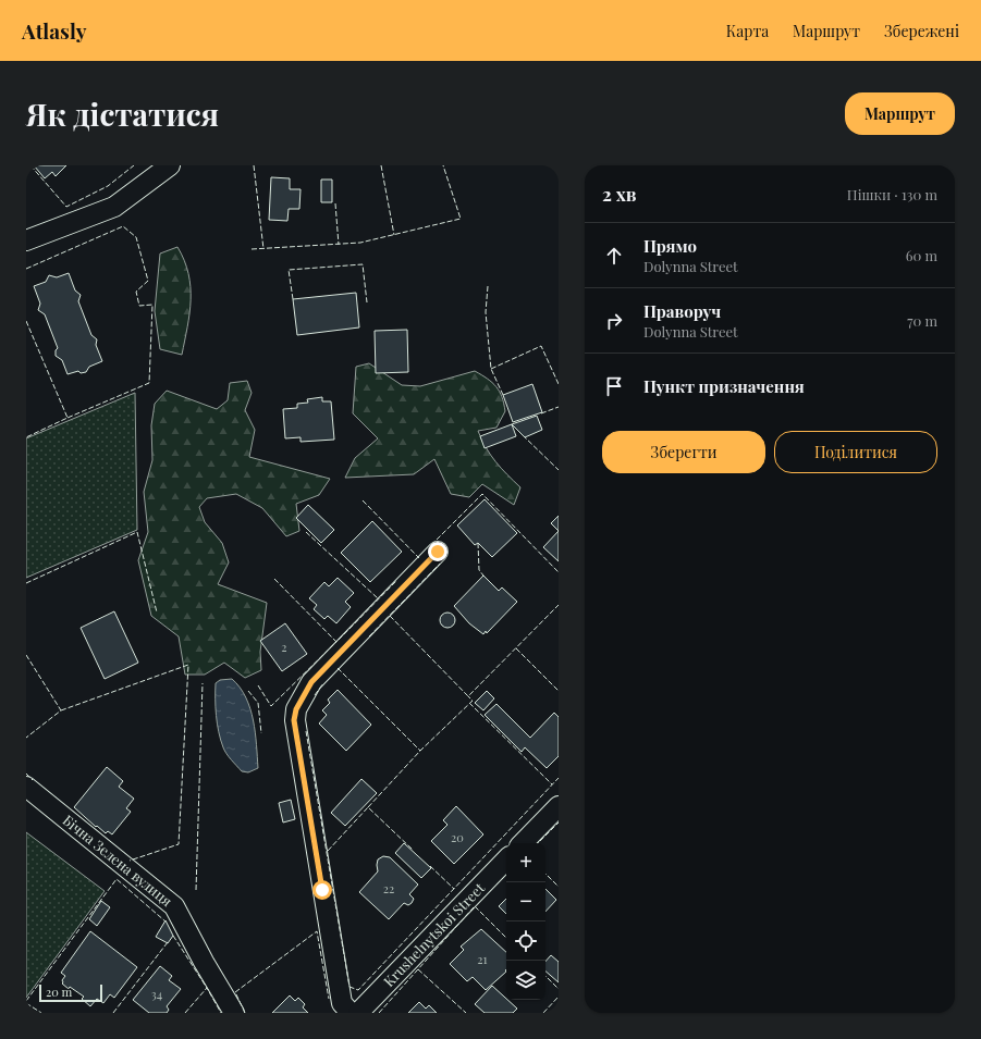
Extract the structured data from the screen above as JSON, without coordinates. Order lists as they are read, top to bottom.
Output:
{
  "streets": {
    "street": ["Бічна Зелена вулиця", "Krushelnytskoi Street"]
  },
  "house_numbers": [
    "2",
    "20",
    "22",
    "21",
    "34"
  ],
  "scale_bar": "20 m",
  "page": {
    "header": "Atlasly",
    "nav": ["Карта", "Маршрут", "Збережені"],
    "buttons": [
      "Маршрут",
      ["Зберегти", "Поділитися"]
    ],
    "title": "Як дістатися",
    "heading": ["2 хв", "Пішки · 130 m"],
    "list": [
      ["Прямо", "Dolynna Street", "60 m"],
      ["Праворуч", "Dolynna Street", "70 m"],
      "Пункт призначення"
    ],
    "map_buttons": ["+", "−"],
    "scale": "20 m"
  }
}
